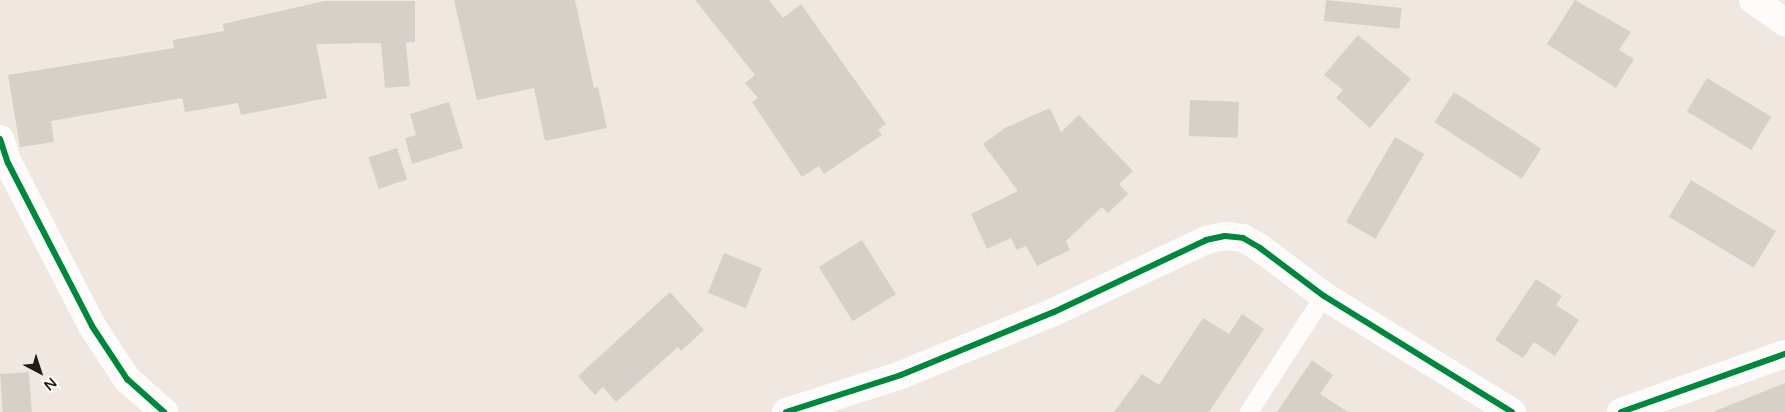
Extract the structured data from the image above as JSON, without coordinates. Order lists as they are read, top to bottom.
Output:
{
  "north": "bottom right"
}
